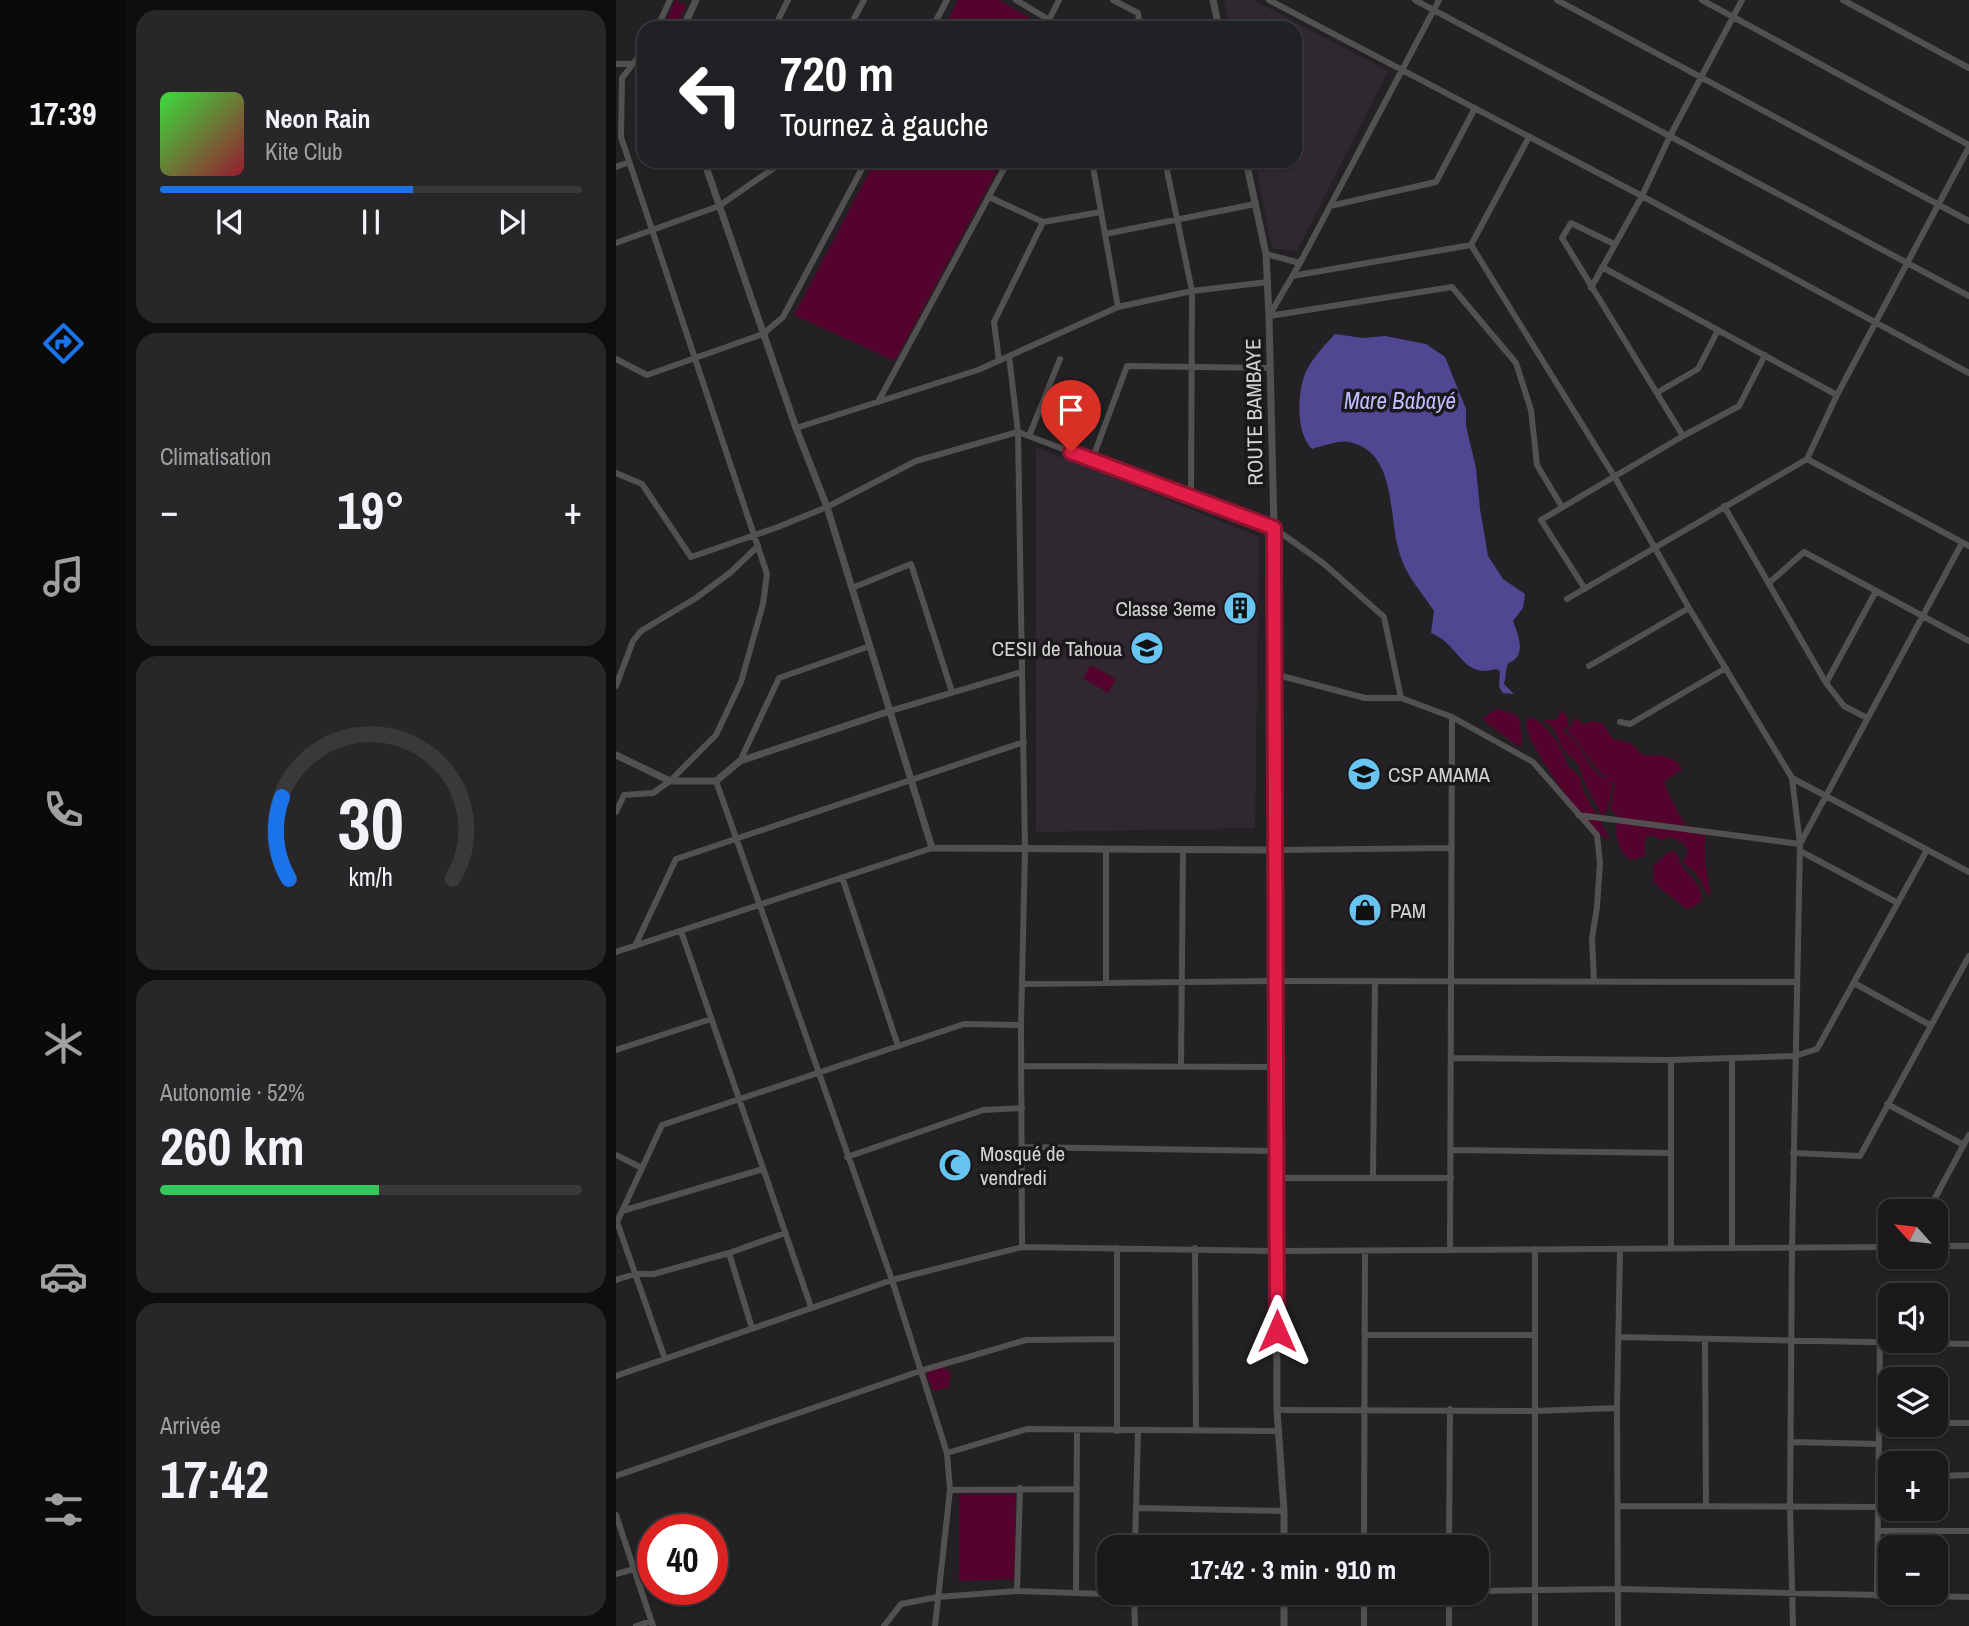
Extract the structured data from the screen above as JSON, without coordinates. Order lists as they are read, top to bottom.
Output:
{
  "streets": {
    "street": ["ROUTE BAMBAYE"]
  },
  "water": ["Mare Babayé"],
  "places": {
    "building": ["Classe 3eme"],
    "school or university": ["CESII de Tahoua", "CSP AMAMA"],
    "shop": ["PAM"],
    "mosque": ["Mosqué de vendredi"]
  },
  "north": "top left",
  "page": {
    "tabs": "17:39",
    "turn": ["720 m", "Tournez à gauche"],
    "song": ["Neon Rain", "Kite Club"],
    "tile": [
      "Climatisation",
      ["Autonomie · 52%", "260 km"],
      ["Arrivée", "17:42"]
    ],
    "heat": ["−", "19°", "+"],
    "map_buttons": ["+", "−"],
    "limit": "40",
    "trip": "17:42 · 3 min · 910 m",
    "gauge": ["30", "km/h"]
  }
}
